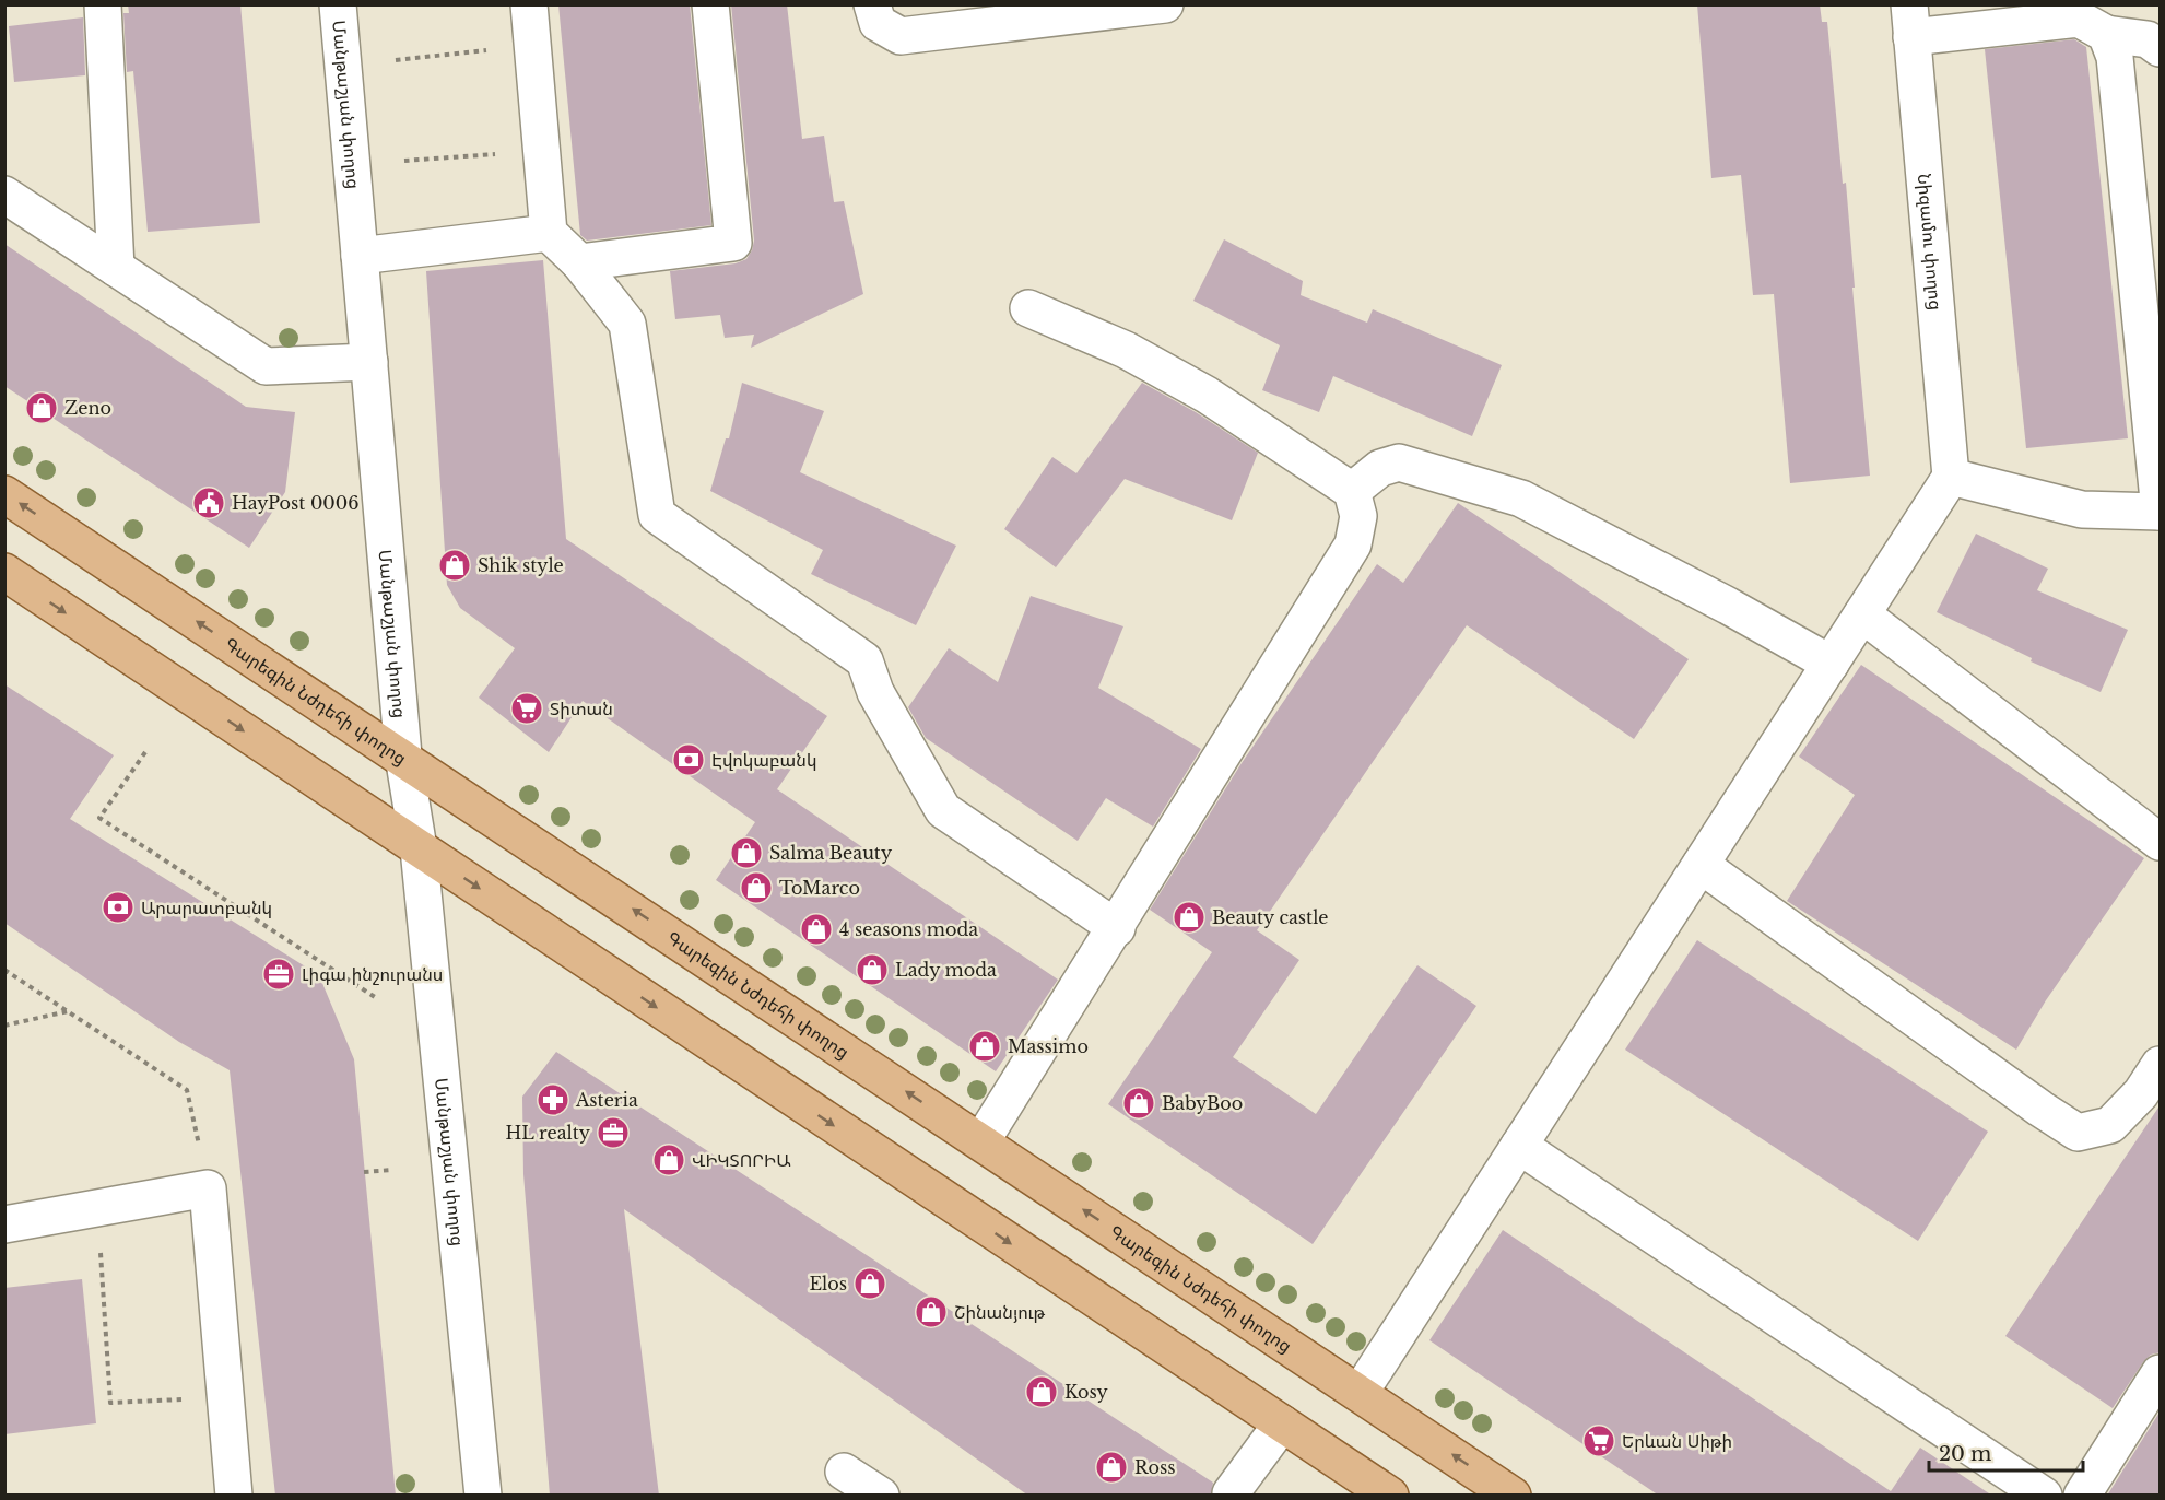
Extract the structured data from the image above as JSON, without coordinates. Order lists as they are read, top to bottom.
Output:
{
  "streets": {
    "main road": ["Գարեգին Նժդեհի փողոց"],
    "street": ["Մանթաշյան փողոց", "Նիզամու փողոց"]
  },
  "crossings": [
    ["Մանթաշյան փողոց", "Գարեգին Նժդեհի փողոց"]
  ],
  "places": {
    "shop": [
      "Zeno",
      "Shik style",
      "Salma Beauty",
      "ToMarco",
      "Beauty castle",
      "4 seasons moda",
      "Lady moda",
      "Massimo",
      "BabyBoo",
      "ՎԻԿՏՈՐԻԱ",
      "Elos",
      "Շինանյութ",
      "Kosy",
      "Ross"
    ],
    "public building": ["HayPost 0006"],
    "supermarket": ["Տիտան", "Երևան Սիթի"],
    "bank": ["Էվոկաբանկ", "Արարատբանկ"],
    "office": ["Լիգա ինշուրանս", "HL realty"],
    "pharmacy": ["Asteria"]
  },
  "scale_bar": "20 m"
}
